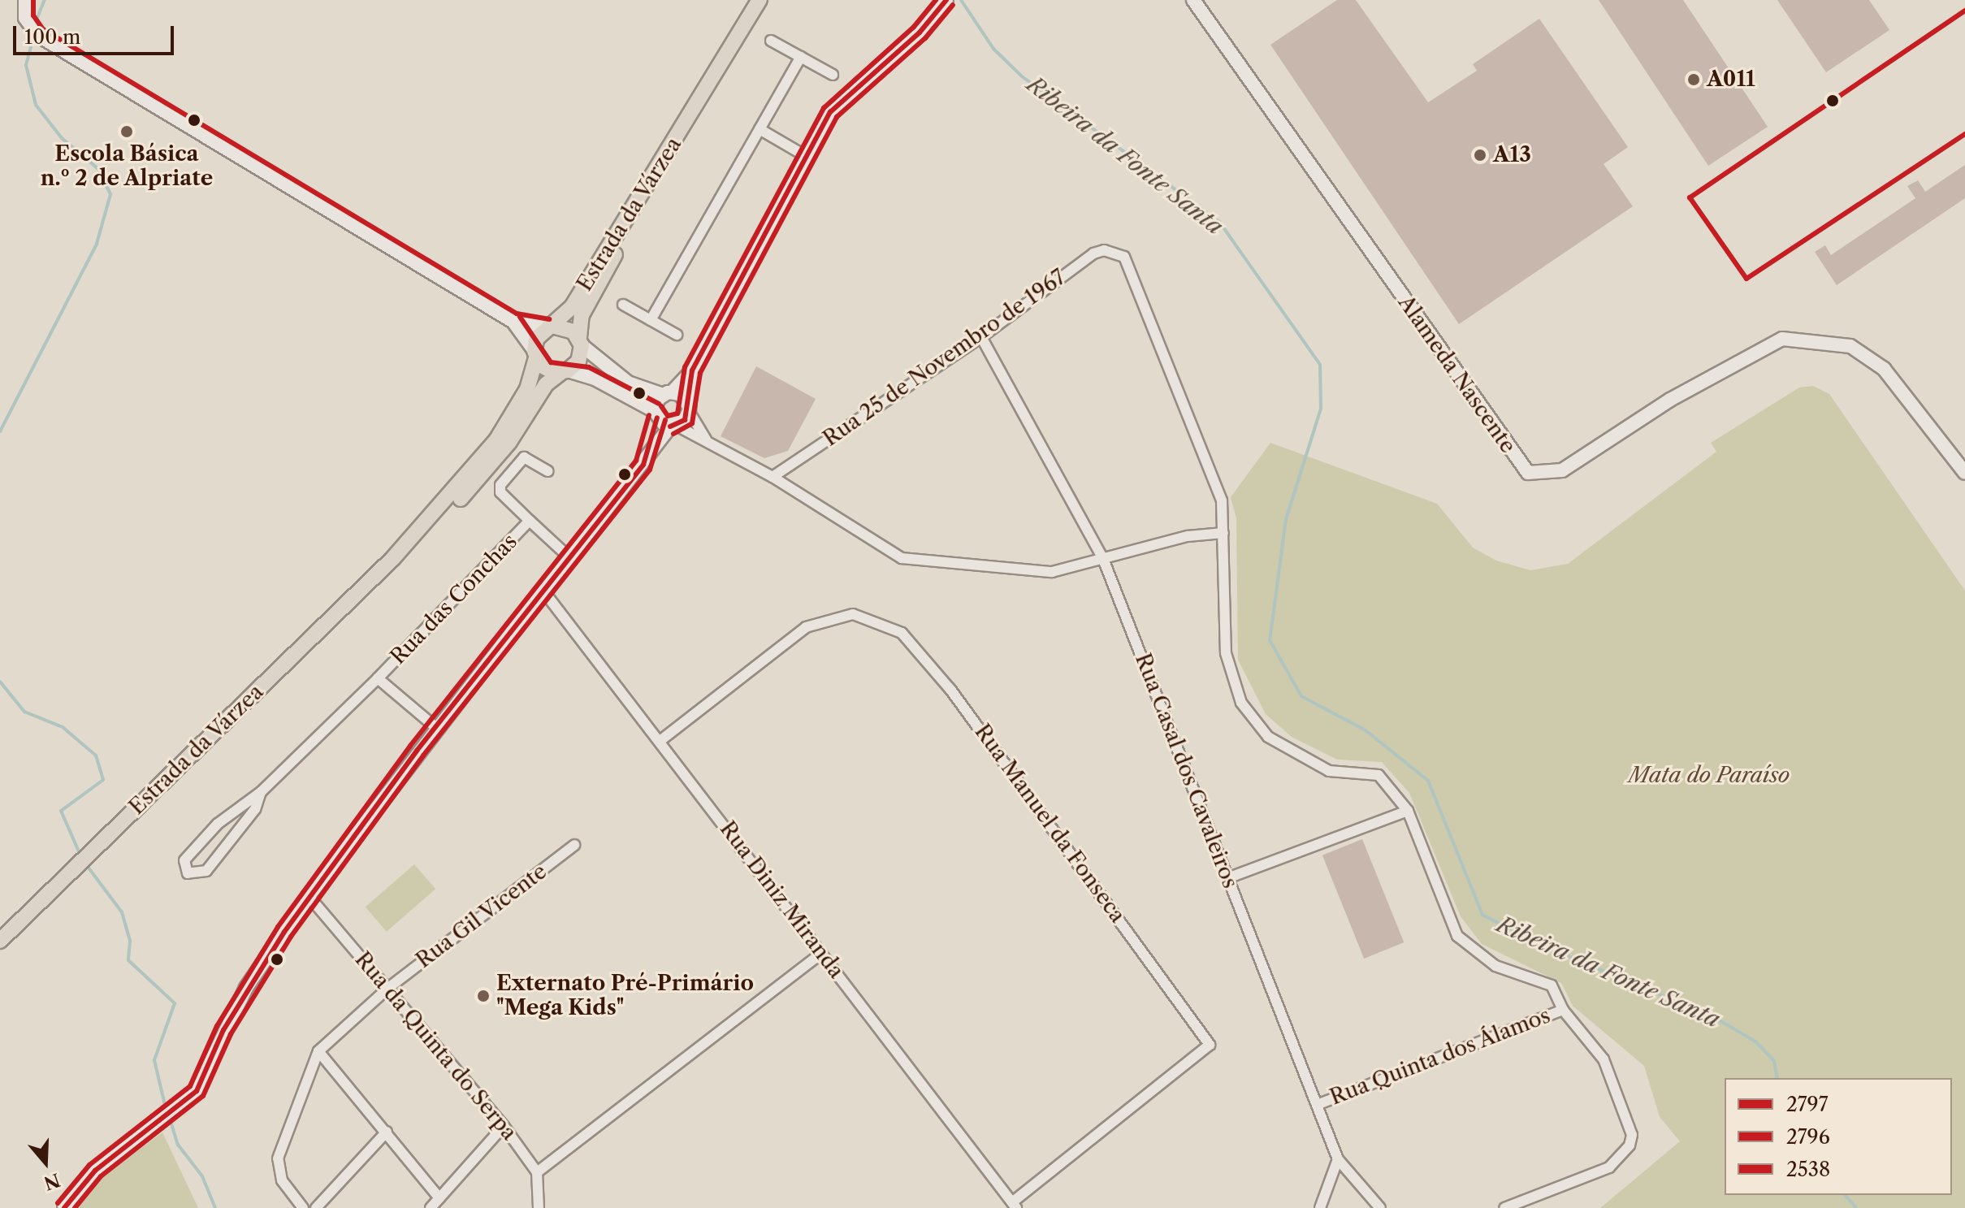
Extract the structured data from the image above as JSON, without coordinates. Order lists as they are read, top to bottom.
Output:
{
  "streets": {
    "main road": ["Estrada da Várzea"],
    "street": [
      "Rua 25 de Novembro de 1967",
      "Alameda Nascente",
      "Rua das Conchas",
      "Rua Casal dos Cavaleiros",
      "Rua Manuel da Fonseca",
      "Rua Diniz Miranda",
      "Rua Gil Vicente",
      "Rua da Quinta do Serpa",
      "Rua Quinta dos Álamos"
    ]
  },
  "crossings": [
    ["Rua 25 de Novembro de 1967", "Rua Casal dos Cavaleiros"],
    ["Rua Casal dos Cavaleiros", "Rua Quinta dos Álamos"],
    ["Rua Manuel da Fonseca", "Rua Diniz Miranda"],
    ["Rua Gil Vicente", "Rua da Quinta do Serpa"]
  ],
  "water": ["Ribeira da Fonte Santa"],
  "parks": ["Mata do Paraíso"],
  "places": [
    "A011",
    "Escola Básica n.º 2 de Alpriate",
    "A13",
    "Externato Pré-Primário \"Mega Kids\""
  ],
  "lines": ["transit line 2797", "transit line 2538", "transit line 2796"],
  "legend": ["2797", "2796", "2538"],
  "scale_bar": "100 m",
  "north": "bottom"
}
